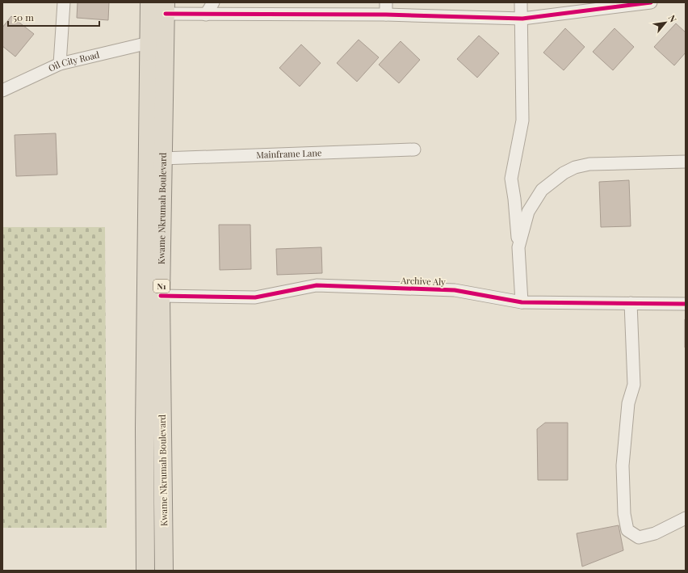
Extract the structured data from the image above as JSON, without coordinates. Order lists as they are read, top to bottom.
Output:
{
  "streets": {
    "highway": ["Kwame Nkrumah Boulevard", "N1"],
    "street": ["Oil City Road", "Mainframe Lane", "Archive Aly"]
  },
  "crossings": [
    ["Oil City Road", "Kwame Nkrumah Boulevard"],
    ["Mainframe Lane", "Kwame Nkrumah Boulevard"],
    ["Kwame Nkrumah Boulevard", "Archive Aly"]
  ],
  "scale_bar": "50 m",
  "north": "top right"
}
